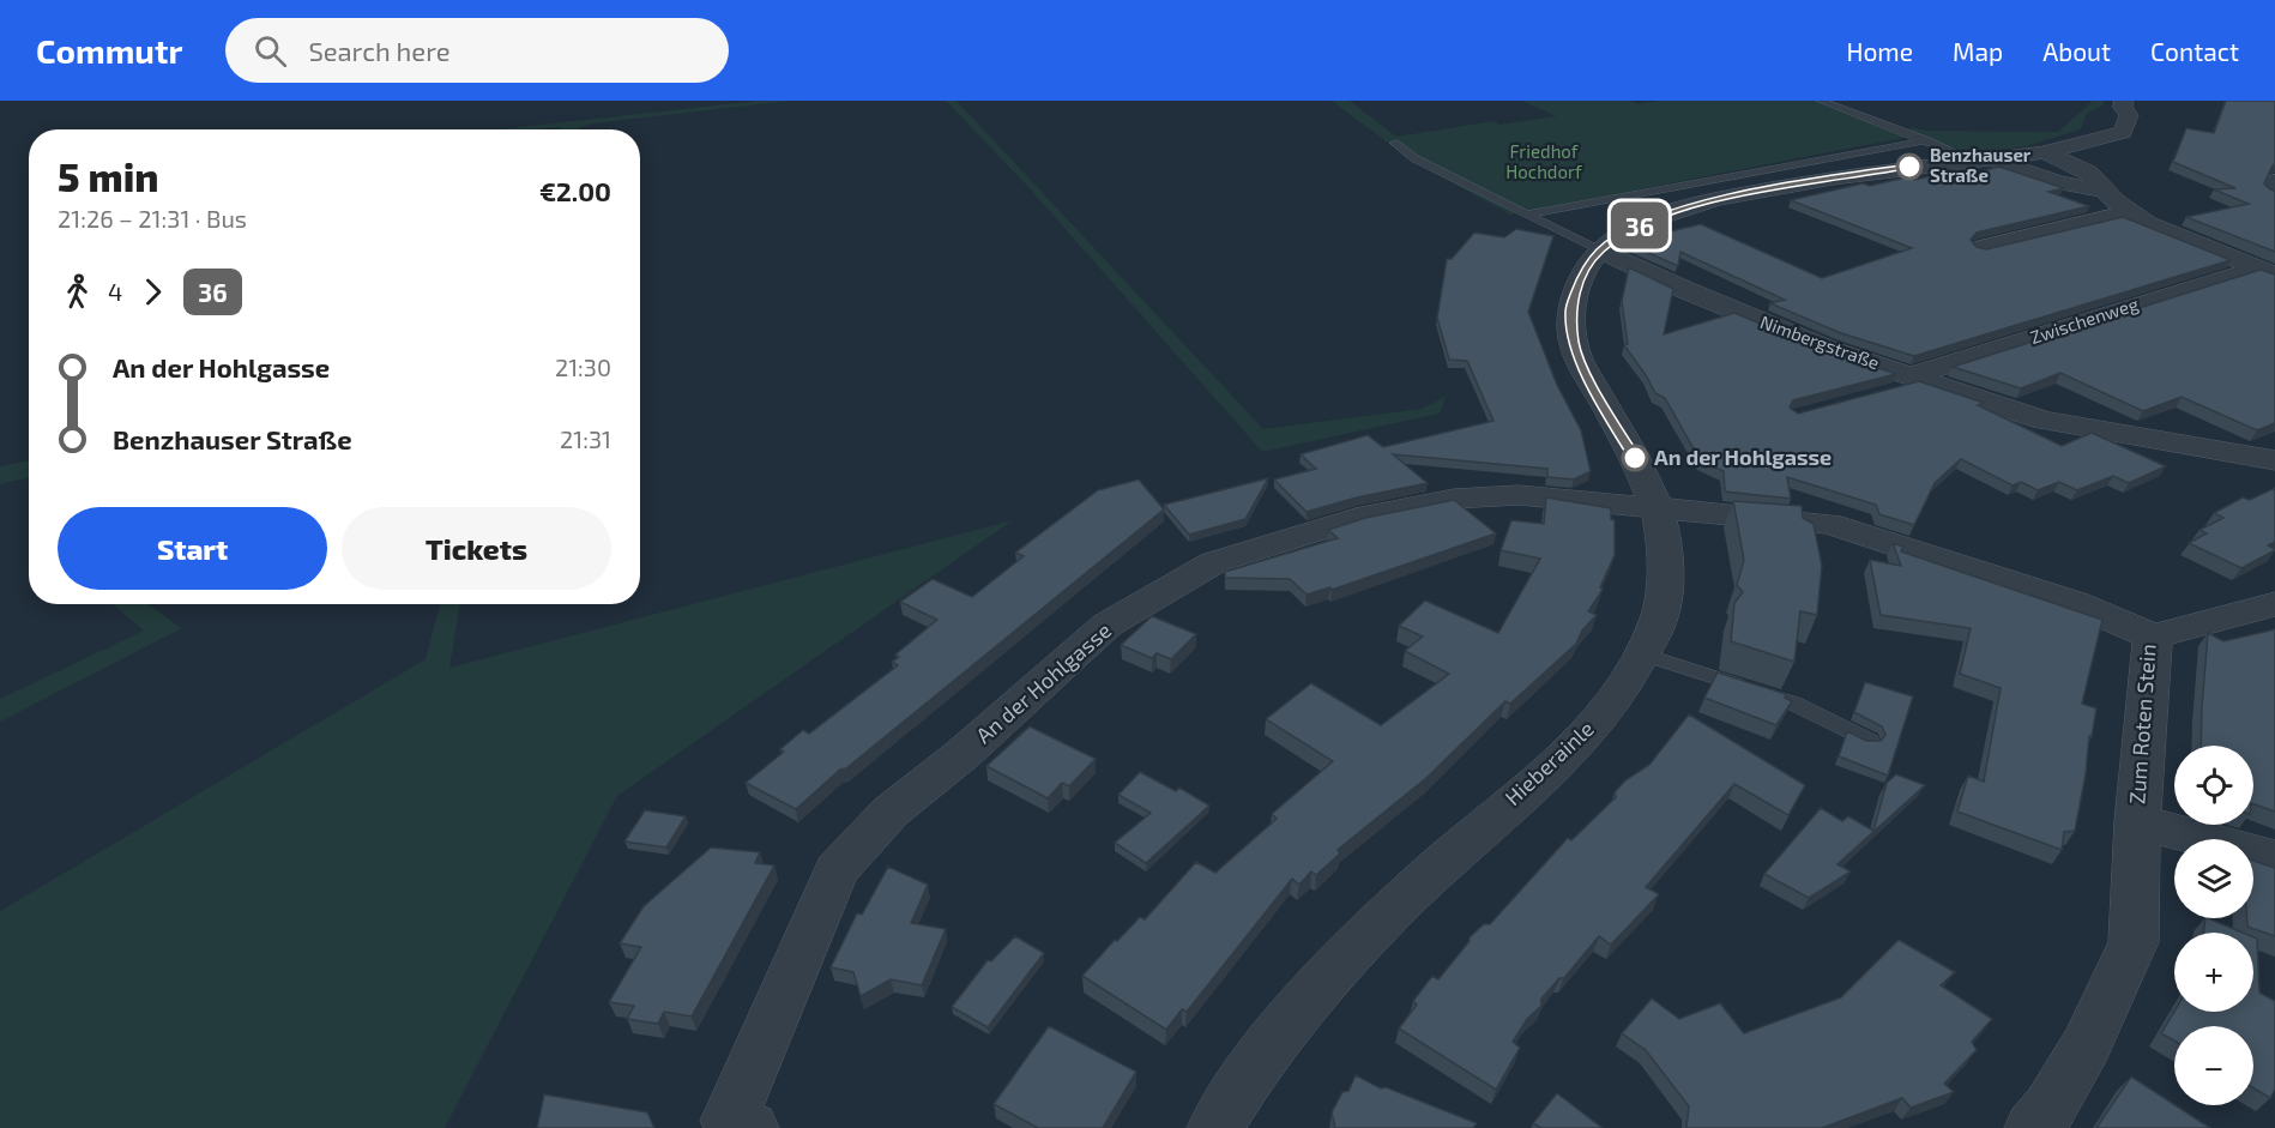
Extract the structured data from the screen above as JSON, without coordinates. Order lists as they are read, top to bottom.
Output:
{
  "streets": {
    "street": [
      "Zwischenweg",
      "Nimbergstraße",
      "An der Hohlgasse",
      "Zum Roten Stein",
      "Hieberainle"
    ]
  },
  "crossings": [
    ["Zwischenweg", "Nimbergstraße"],
    ["Nimbergstraße", "Hieberainle"],
    ["An der Hohlgasse", "Zum Roten Stein"],
    ["An der Hohlgasse", "Hieberainle"],
    ["Zum Roten Stein", "Hieberainle"]
  ],
  "parks": ["Friedhof Hochdorf"],
  "places": ["Benzhauser Straße", "An der Hohlgasse"],
  "lines": ["bus line 36"],
  "page": {
    "header": "Commutr",
    "search": "Search here",
    "nav": [
      "Home",
      "Map",
      "About",
      "Contact"
    ],
    "on_map": "36",
    "heading": ["5 min", "21:26 – 21:31 · Bus", "€2.00"],
    "legs": ["4", "36"],
    "list": [
      {
        "name": "An der Hohlgasse",
        "value": "21:30"
      },
      {
        "name": "Benzhauser Straße",
        "value": "21:31"
      }
    ],
    "buttons": ["Start", "Tickets"],
    "map_buttons": ["+", "−"]
  }
}
